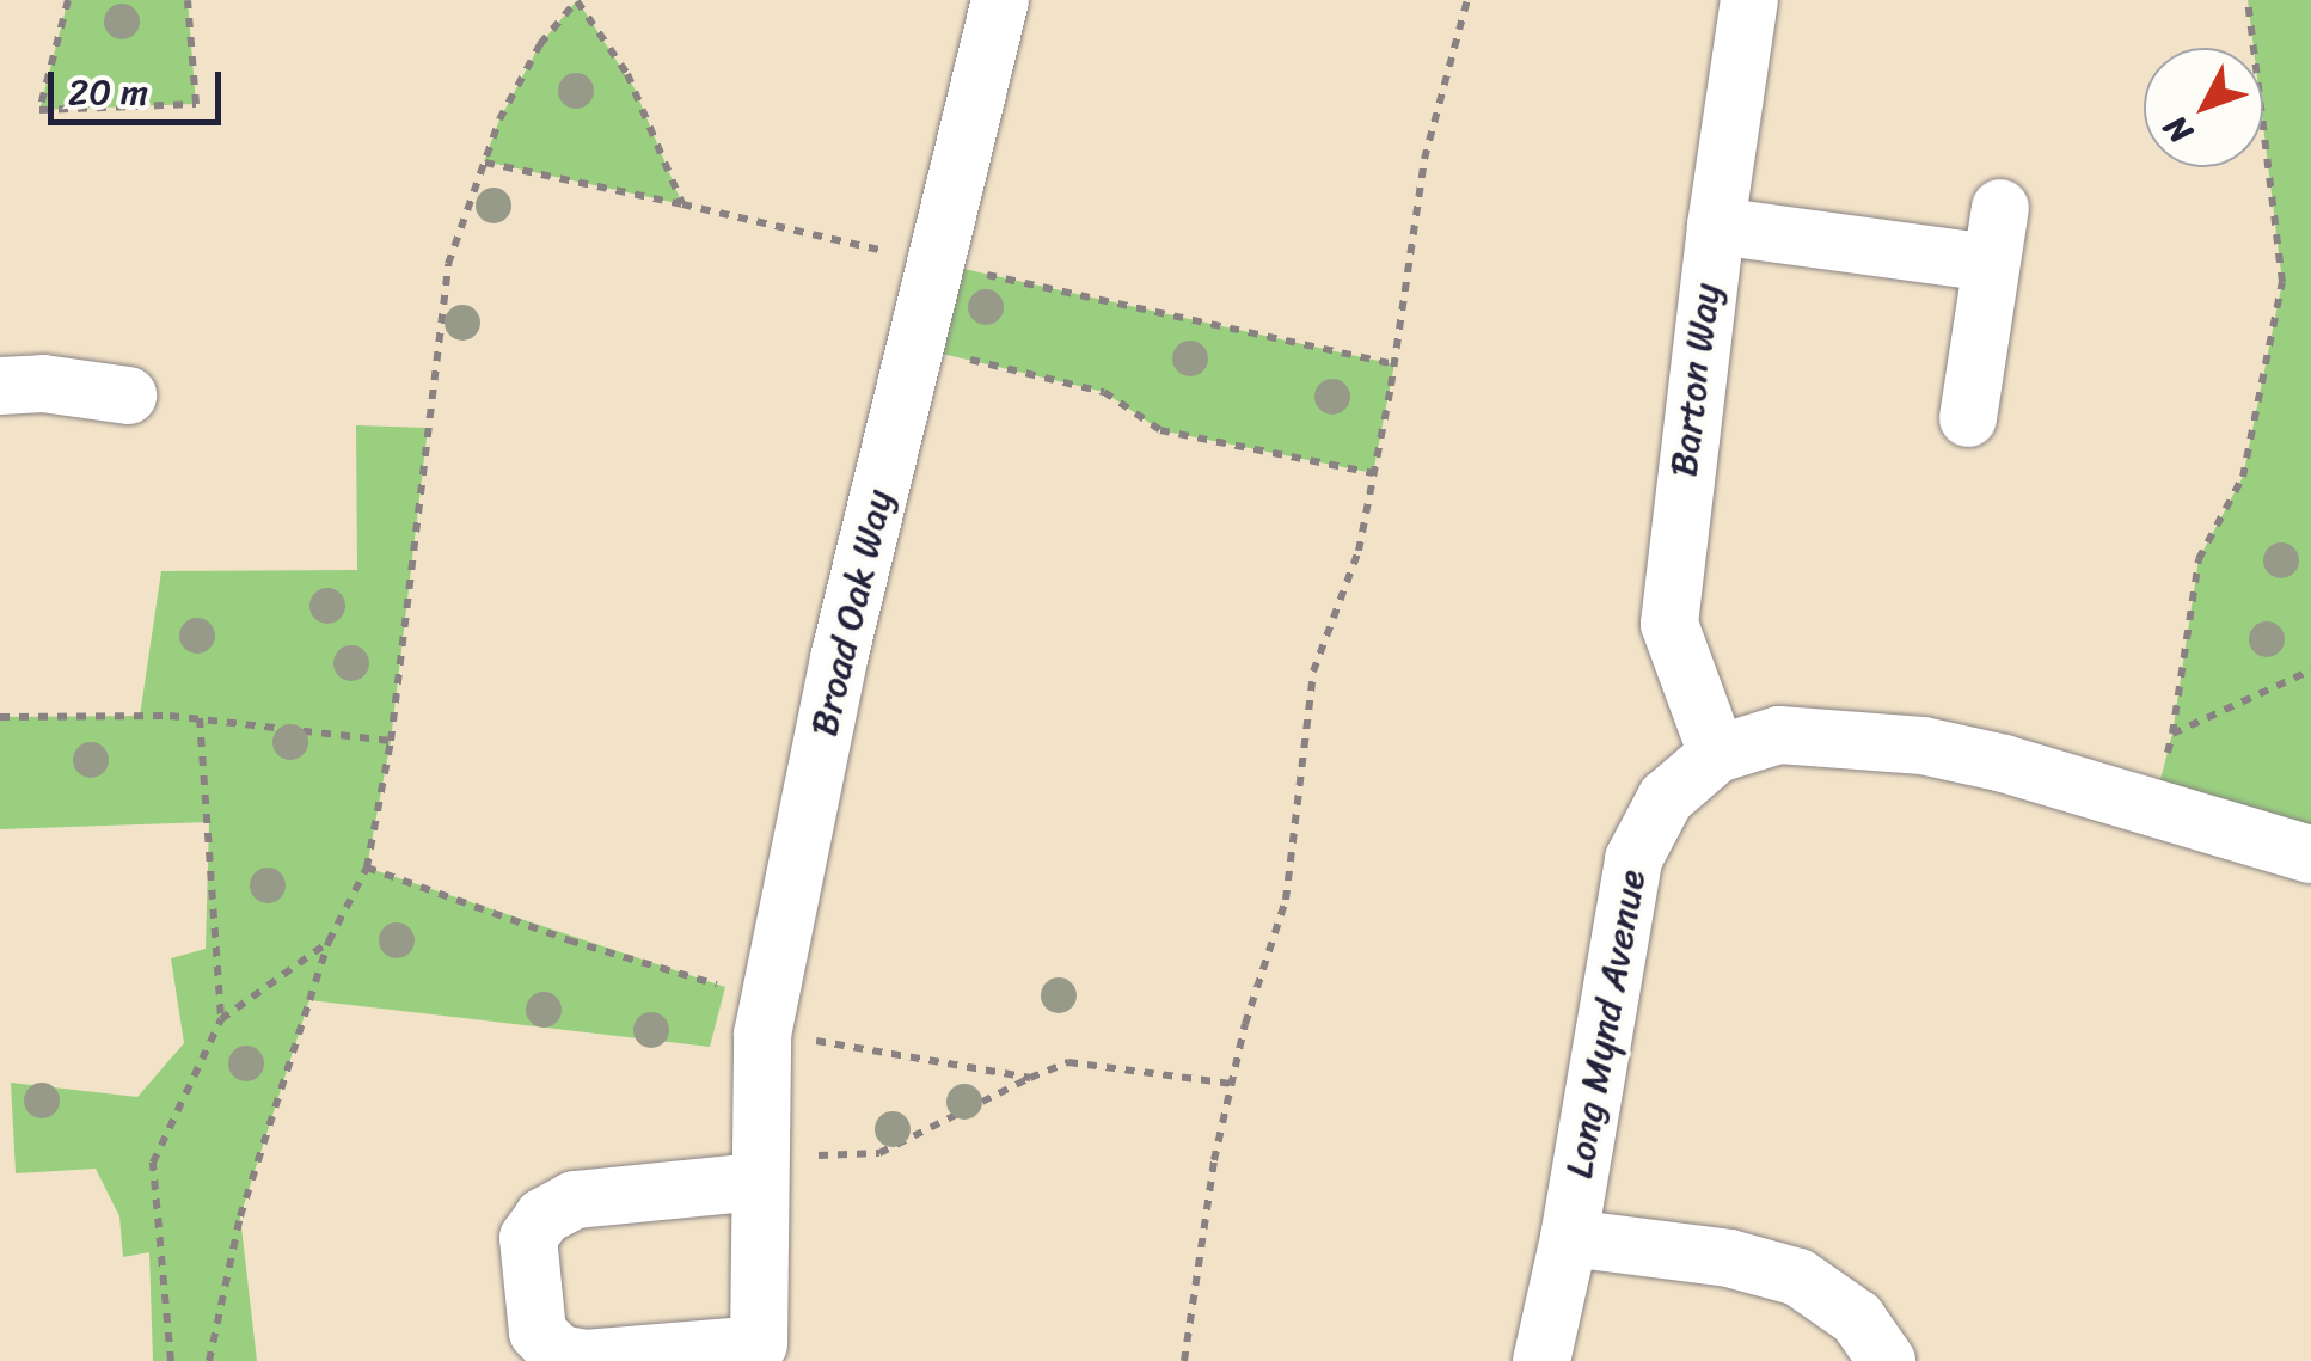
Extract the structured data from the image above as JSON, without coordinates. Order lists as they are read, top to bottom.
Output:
{
  "streets": {
    "street": ["Barton Way", "Broad Oak Way", "Long Mynd Avenue"]
  },
  "crossings": [
    ["Barton Way", "Long Mynd Avenue"]
  ],
  "scale_bar": "20 m",
  "north": "bottom left"
}
